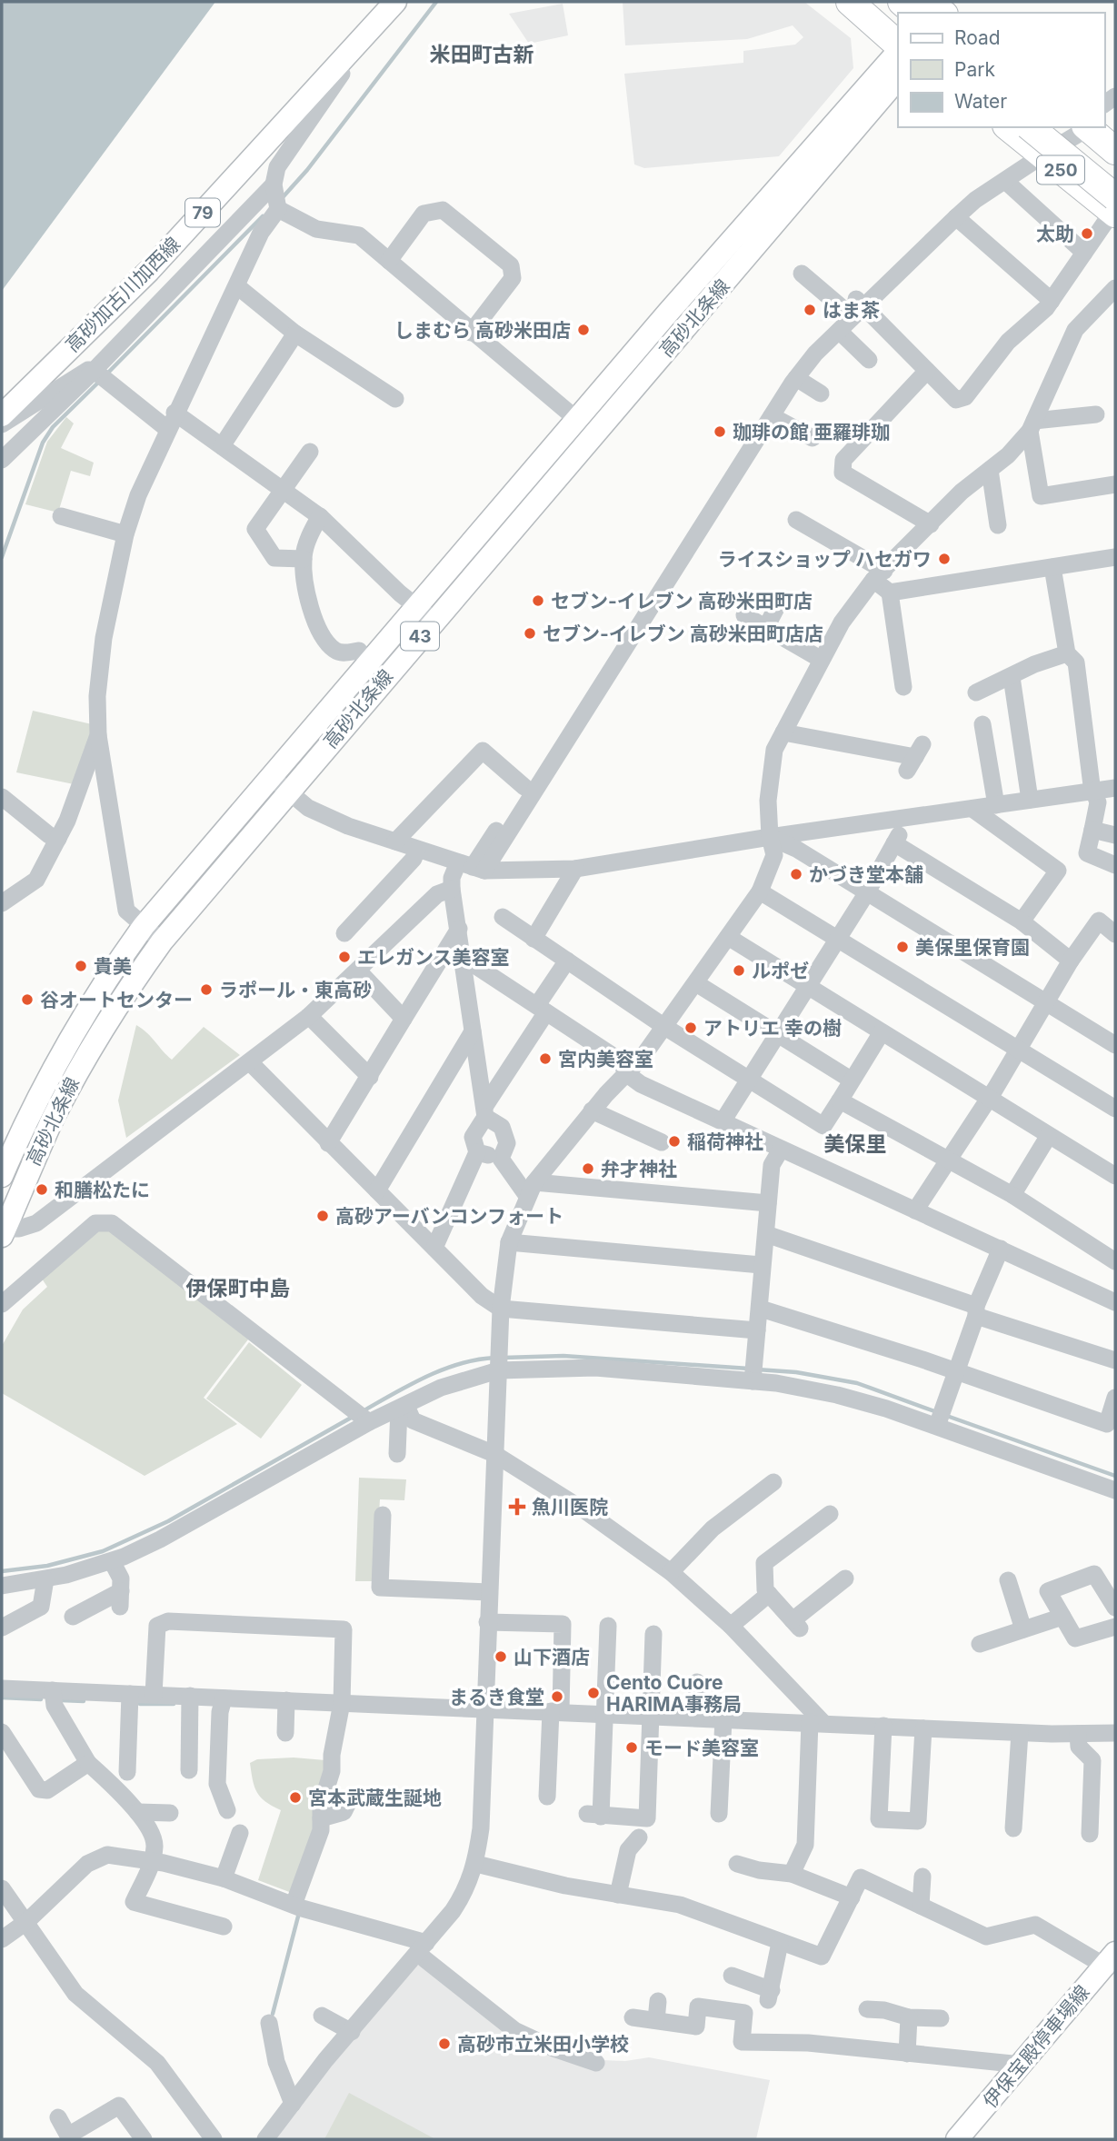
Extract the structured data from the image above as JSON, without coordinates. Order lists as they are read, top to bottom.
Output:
{
  "streets": {
    "highway": ["250"],
    "main road": [
      "79",
      "高砂加古川加西線",
      "高砂北条線",
      "43",
      "伊保宝殿停車場線"
    ]
  },
  "districts": ["米田町古新", "美保里", "伊保町中島"],
  "places": {
    "other": [
      "太助",
      "はま茶",
      "しまむら 高砂米田店",
      "珈琲の館 亜羅琲珈",
      "ライスショップ ハセガワ",
      "セブン-イレブン 高砂米田町店",
      "セブン-イレブン 高砂米田町店店",
      "かづき堂本舗",
      "美保里保育園",
      "エレガンス美容室",
      "貴美",
      "ルポゼ",
      "ラポール・東高砂",
      "谷オートセンター",
      "アトリエ 幸の樹",
      "宮内美容室",
      "稲荷神社",
      "弁才神社",
      "和膳松たに",
      "高砂アーバンコンフォート",
      "山下酒店",
      "Cento Cuore HARIMA事務局",
      "まるき食堂",
      "モード美容室",
      "宮本武蔵生誕地",
      "高砂市立米田小学校"
    ],
    "health": ["魚川医院"]
  },
  "legend": ["Road", "Park", "Water"]
}
